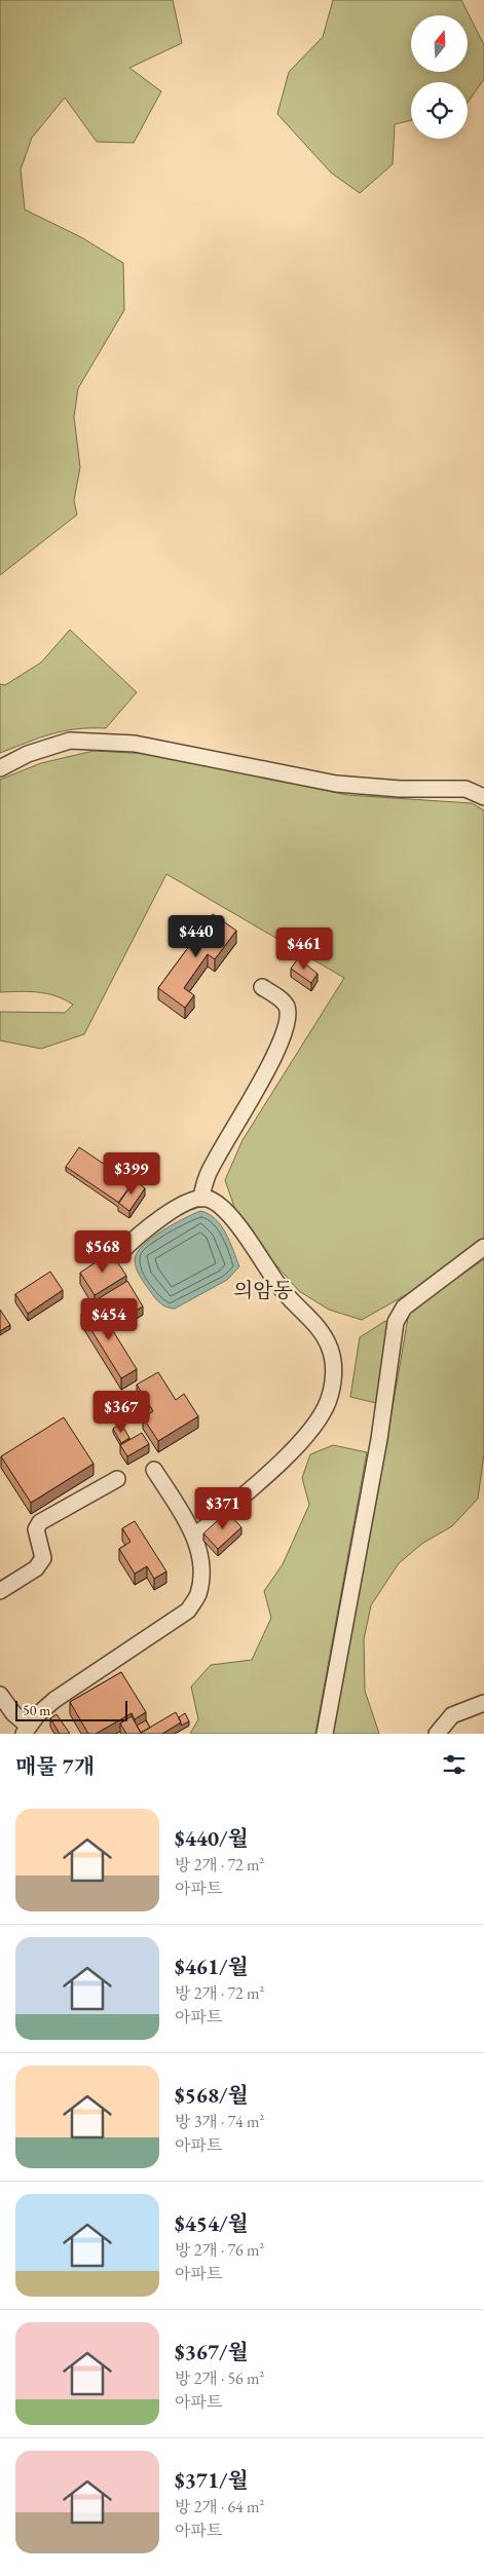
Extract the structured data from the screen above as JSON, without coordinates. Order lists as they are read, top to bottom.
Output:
{
  "districts": ["의암동"],
  "scale_bar": "50 m",
  "north": "top",
  "page": {
    "price": [
      "$440",
      "$461",
      "$399",
      "$568",
      "$454",
      "$367",
      "$371"
    ],
    "scale": "50 m",
    "heading": "매물 7개",
    "list": [
      {
        "name": "$440/월",
        "note": "방 2개 · 72 m² · 아파트"
      },
      {
        "name": "$461/월",
        "note": "방 2개 · 72 m² · 아파트"
      },
      {
        "name": "$568/월",
        "note": "방 3개 · 74 m² · 아파트"
      },
      {
        "name": "$454/월",
        "note": "방 2개 · 76 m² · 아파트"
      },
      {
        "name": "$367/월",
        "note": "방 2개 · 56 m² · 아파트"
      },
      {
        "name": "$371/월",
        "note": "방 2개 · 64 m² · 아파트"
      }
    ]
  }
}
